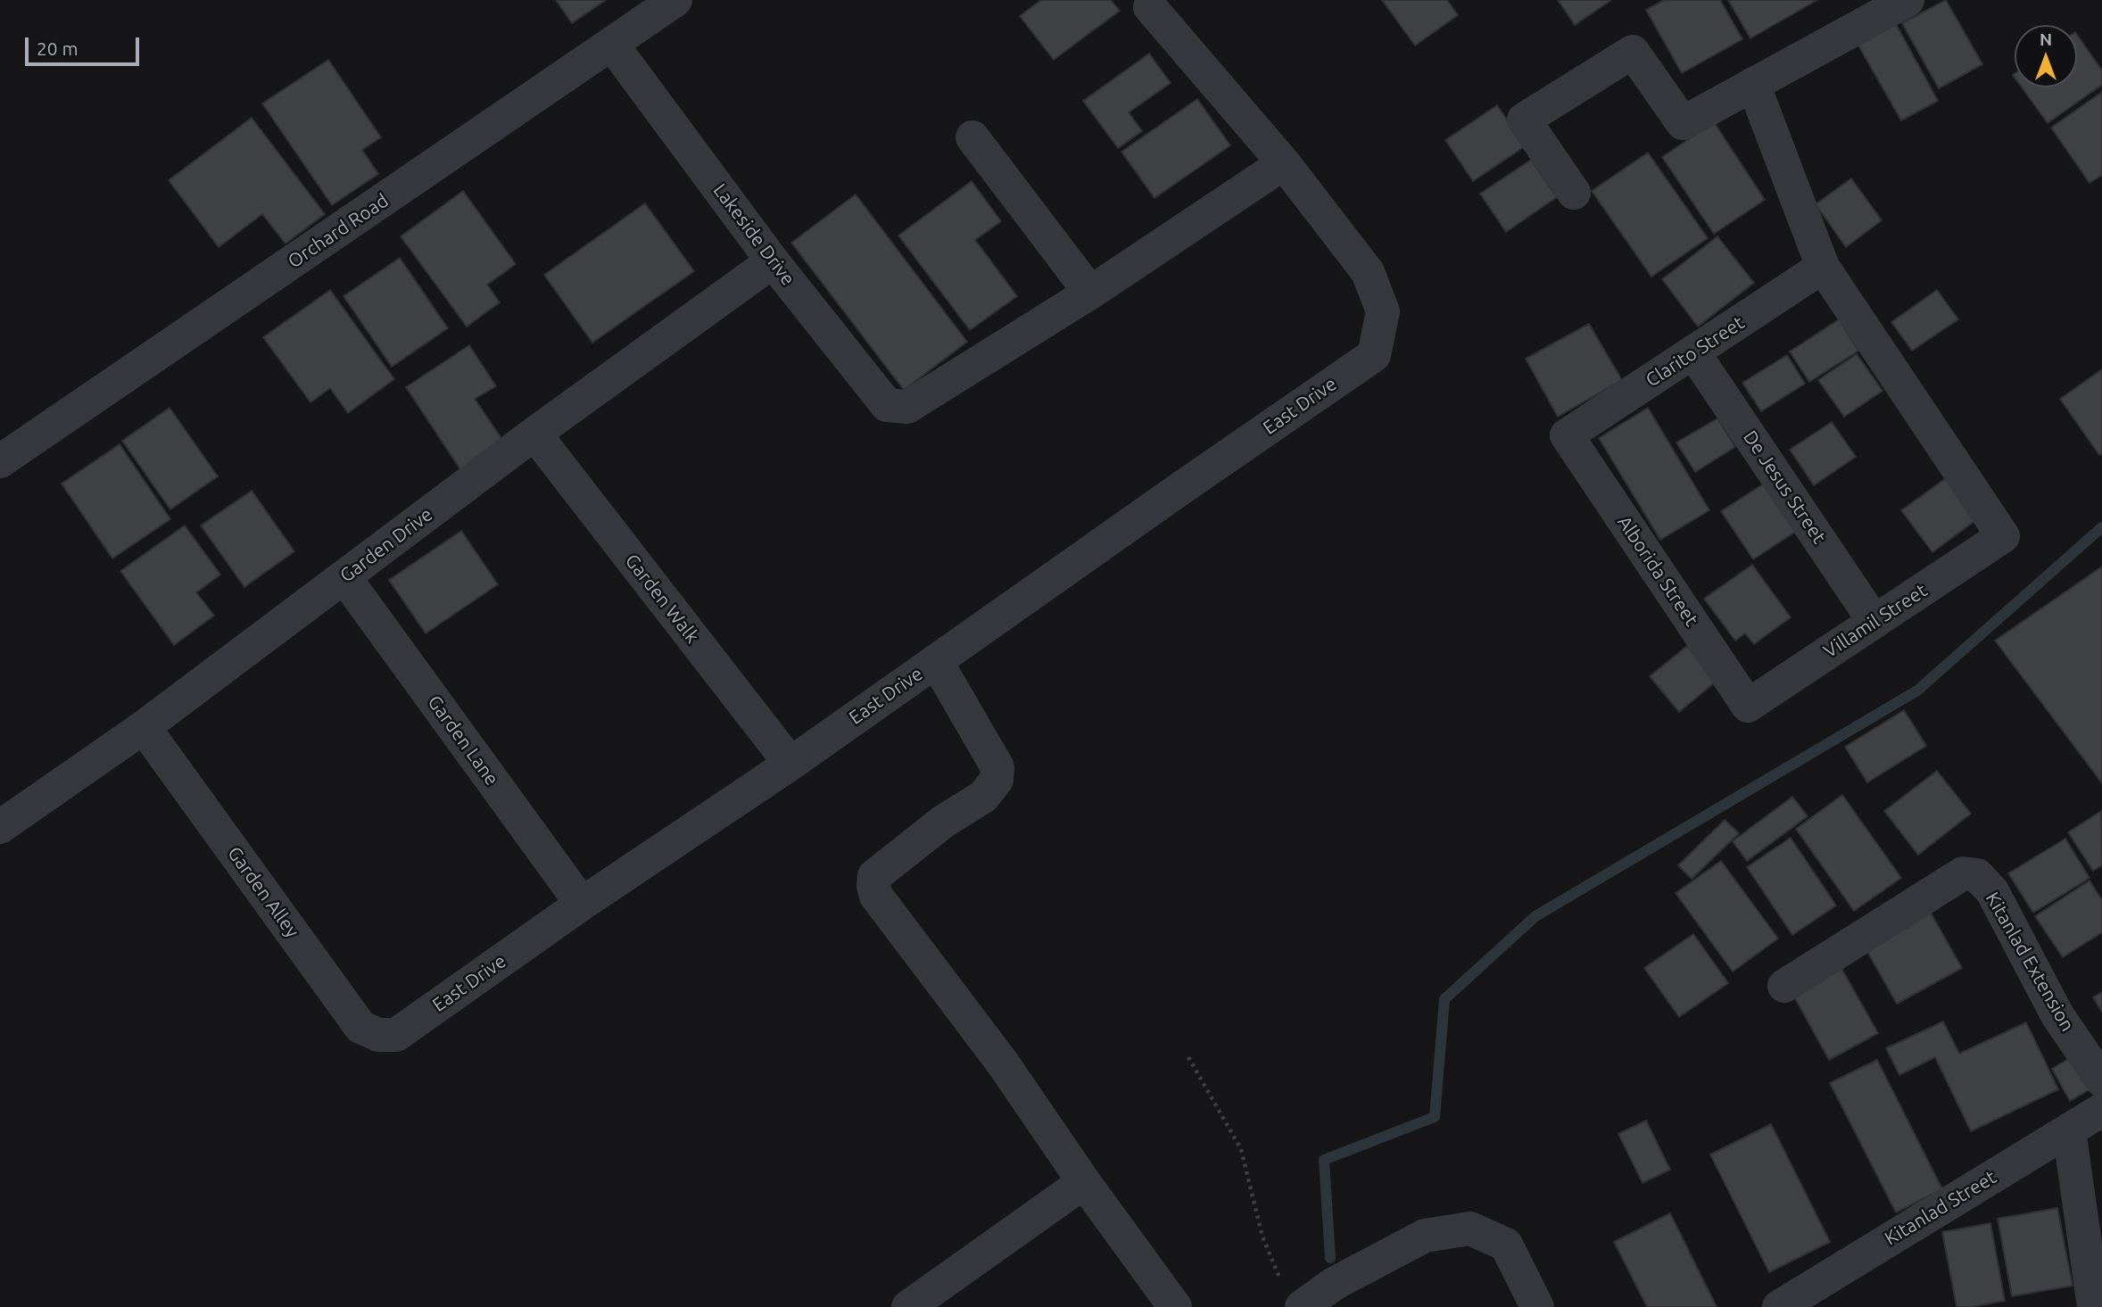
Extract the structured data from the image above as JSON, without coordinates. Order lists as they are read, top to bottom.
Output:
{
  "streets": {
    "street": [
      "Orchard Road",
      "Lakeside Drive",
      "Clarito Street",
      "East Drive",
      "De Jesus Street",
      "Garden Drive",
      "Alborida Street",
      "Garden Walk",
      "Villamil Street",
      "Garden Lane",
      "Garden Alley",
      "Kitanlad Extension",
      "Kitanlad Street"
    ]
  },
  "crossings": [
    ["Orchard Road", "Lakeside Drive"],
    ["Lakeside Drive", "Garden Drive"],
    ["Clarito Street", "De Jesus Street"],
    ["Clarito Street", "Alborida Street"],
    ["Clarito Street", "Villamil Street"],
    ["East Drive", "Garden Walk"],
    ["East Drive", "Garden Lane"],
    ["East Drive", "Garden Alley"],
    ["De Jesus Street", "Villamil Street"],
    ["Garden Drive", "Garden Walk"],
    ["Garden Drive", "Garden Lane"],
    ["Garden Drive", "Garden Alley"],
    ["Alborida Street", "Villamil Street"]
  ],
  "scale_bar": "20 m",
  "north": "top"
}
